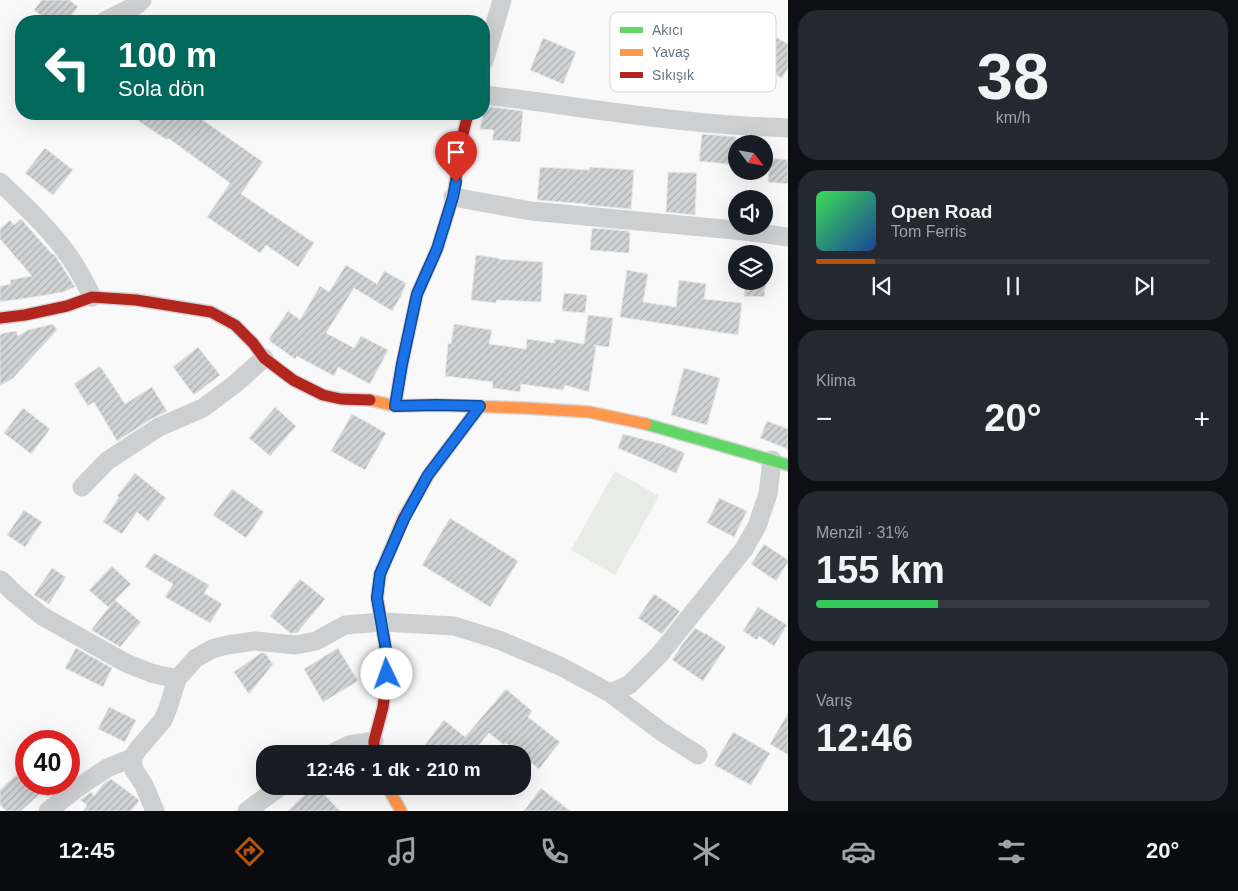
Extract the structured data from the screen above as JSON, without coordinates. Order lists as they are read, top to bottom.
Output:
{
  "legend": ["Akıcı", "Yavaş", "Sıkışık"],
  "north": "bottom right",
  "page": {
    "tile": [
      ["38", "km/h"],
      "Klima",
      ["Menzil · 31%", "155 km"],
      ["Varış", "12:46"]
    ],
    "turn": ["100 m", "Sola dön"],
    "song": ["Open Road", "Tom Ferris"],
    "heat": ["−", "20°", "+"],
    "limit": "40",
    "trip": "12:46 · 1 dk · 210 m",
    "tabs": ["12:45", "20°"]
  }
}
